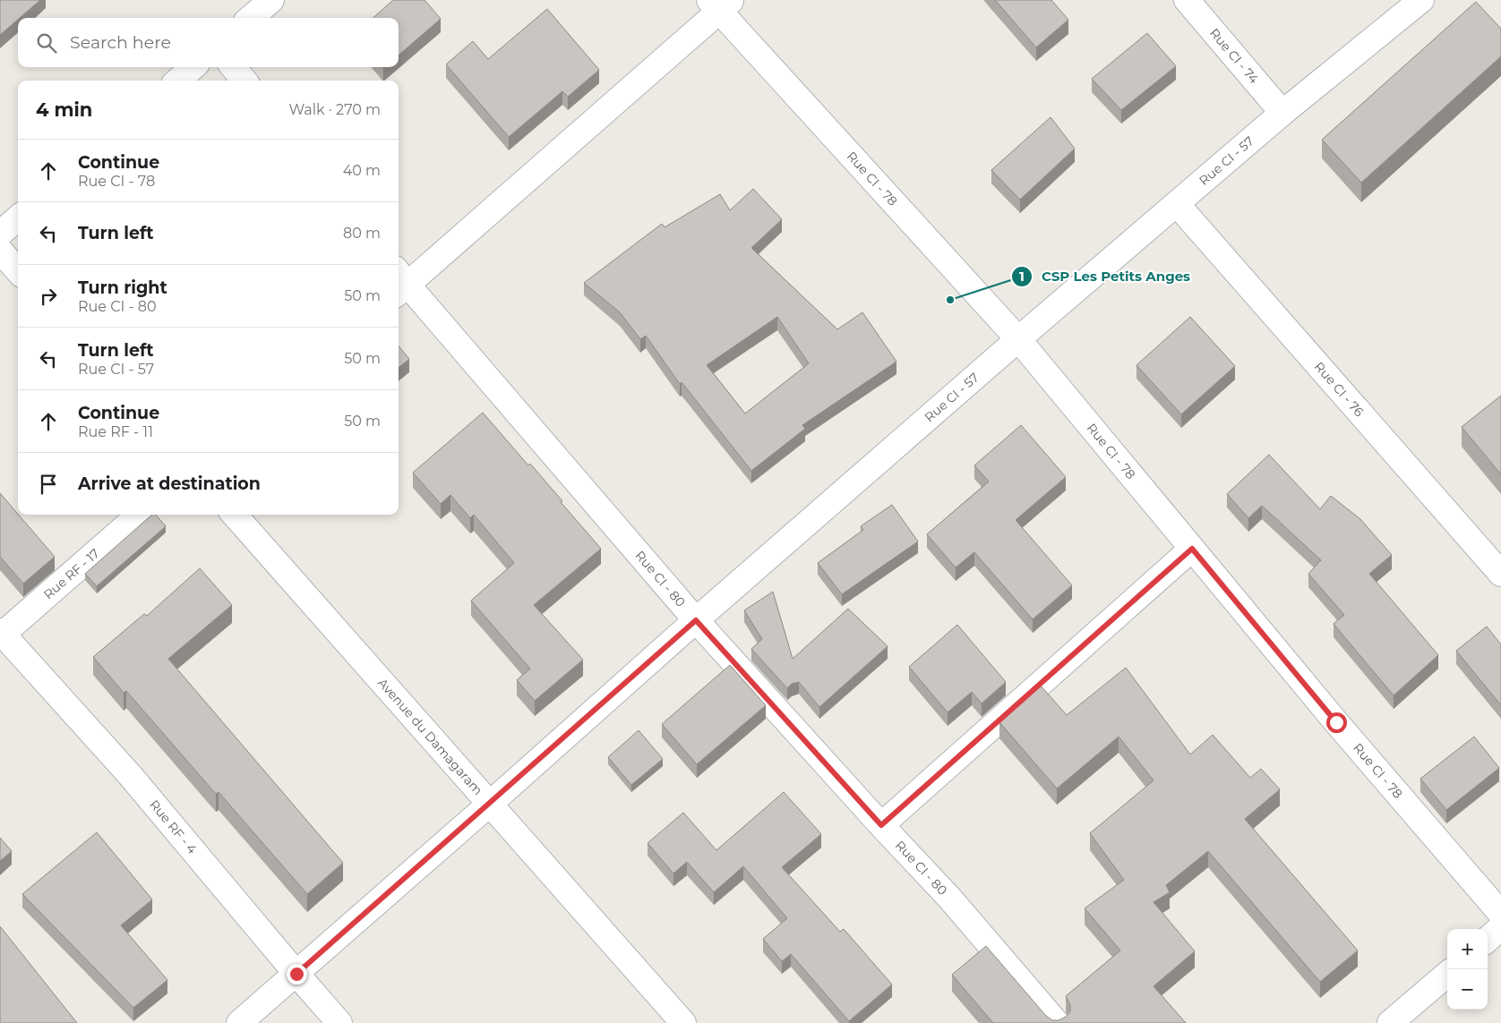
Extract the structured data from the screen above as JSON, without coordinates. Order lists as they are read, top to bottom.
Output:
{
  "streets": {
    "street": [
      "Rue CI - 74",
      "Rue CI - 57",
      "Rue CI - 78",
      "Rue CI - 76",
      "Rue RF - 17",
      "Rue CI - 80",
      "Avenue du Damagaram",
      "Rue RF - 4"
    ]
  },
  "crossings": [
    ["Rue CI - 74", "Rue CI - 57"],
    ["Rue CI - 57", "Rue CI - 78"],
    ["Rue CI - 57", "Rue CI - 76"],
    ["Rue CI - 57", "Rue CI - 80"],
    ["Rue CI - 57", "Avenue du Damagaram"],
    ["Rue CI - 57", "Rue RF - 4"],
    ["Rue RF - 17", "Rue RF - 4"]
  ],
  "places": ["CSP Les Petits Anges"],
  "page": {
    "search": "Search here",
    "heading": ["4 min", "Walk · 270 m"],
    "list": [
      ["Continue", "Rue CI - 78", "40 m"],
      ["Turn left", "80 m"],
      ["Turn right", "Rue CI - 80", "50 m"],
      ["Turn left", "Rue CI - 57", "50 m"],
      ["Continue", "Rue RF - 11", "50 m"],
      "Arrive at destination"
    ],
    "map_buttons": ["+", "−"]
  }
}
